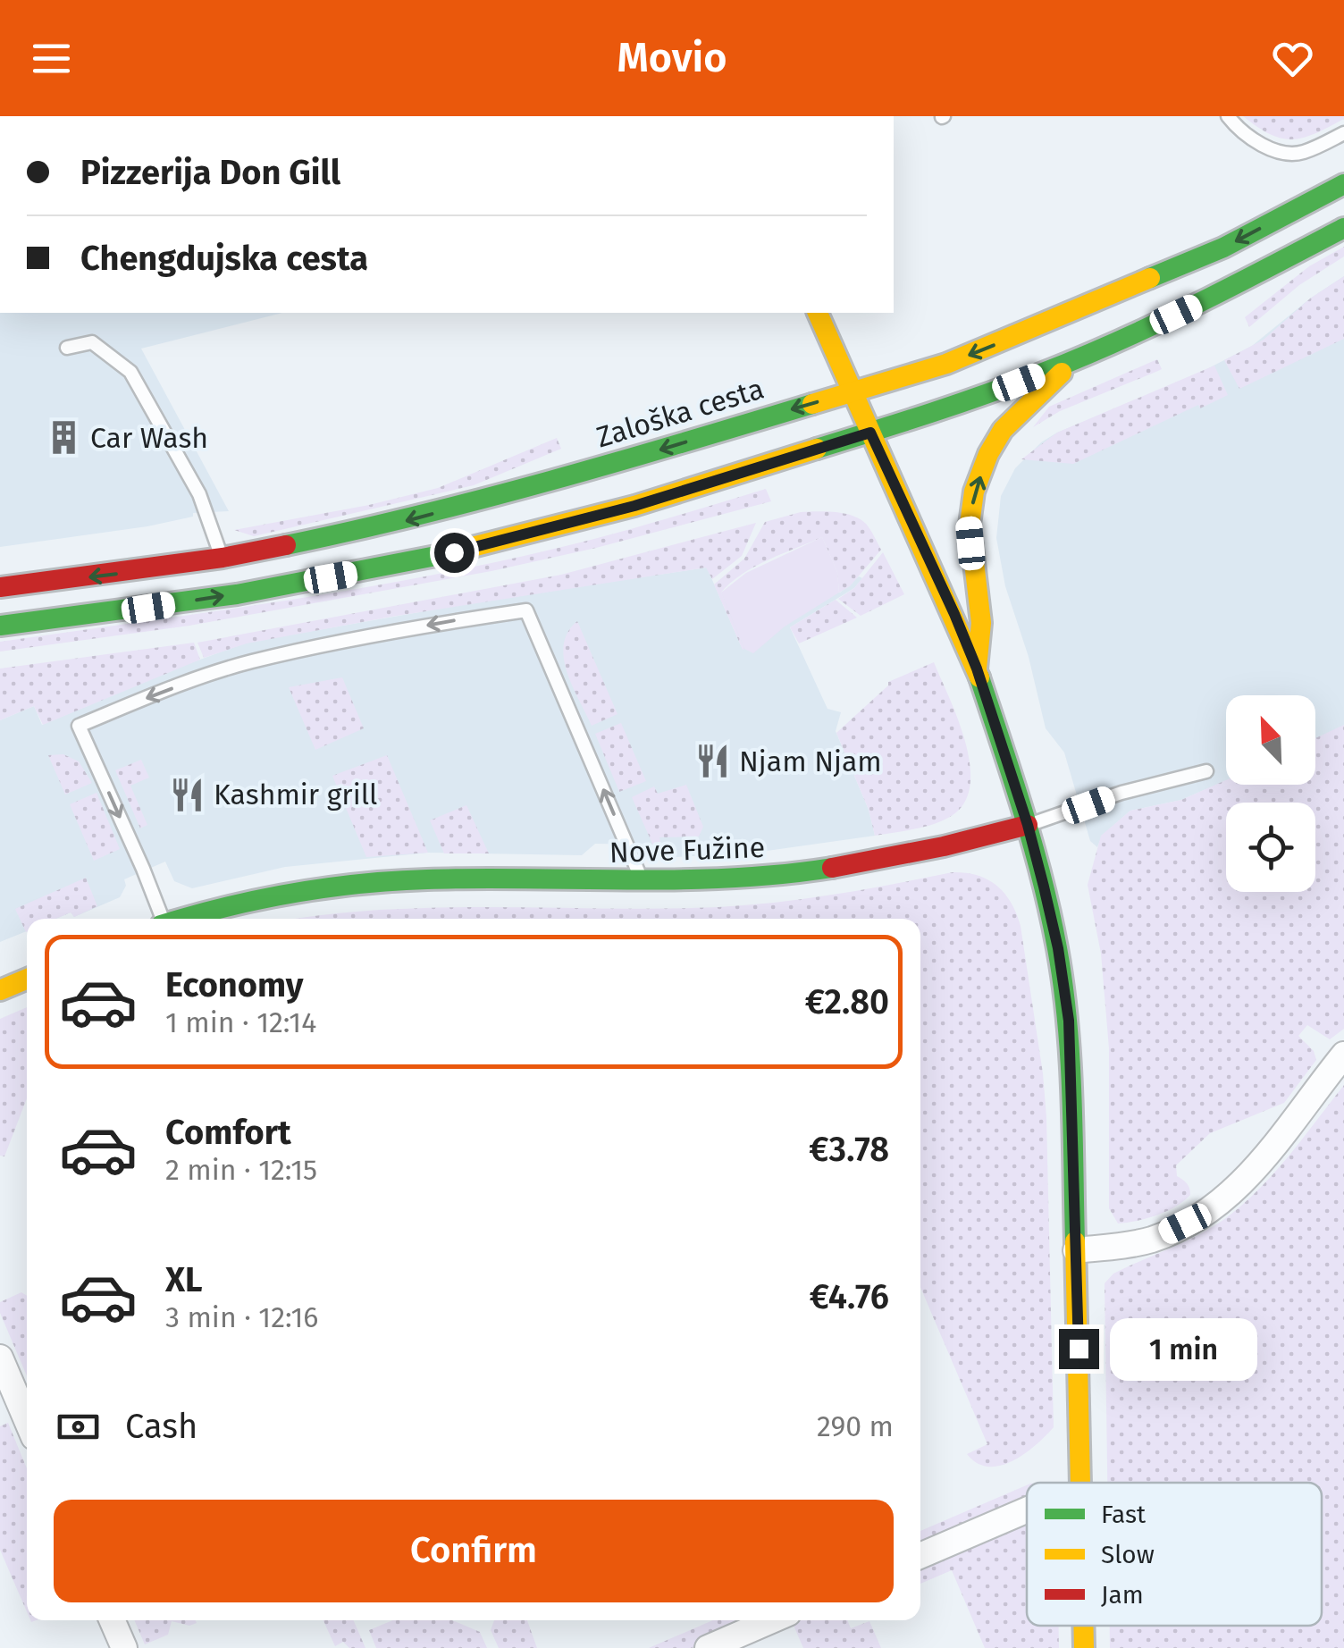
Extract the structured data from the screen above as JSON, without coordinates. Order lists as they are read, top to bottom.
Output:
{
  "streets": {
    "main road": ["Zaloška cesta", "Nove Fužine"]
  },
  "places": {
    "building": ["Car Wash"],
    "restaurant": ["Njam Njam", "Kashmir grill"]
  },
  "legend": ["Fast", "Slow", "Jam"],
  "north": "top left",
  "page": {
    "header": "Movio",
    "banner": ["Pizzerija Don Gill", "Chengdujska cesta"],
    "list": [
      {
        "name": "Economy",
        "note": "1 min · 12:14",
        "value": "€2.80"
      },
      {
        "name": "Comfort",
        "note": "2 min · 12:15",
        "value": "€3.78"
      },
      {
        "name": "XL",
        "note": "3 min · 12:16",
        "value": "€4.76"
      }
    ],
    "bubble": "1 min",
    "pay": ["Cash", "290 m"],
    "buttons": "Confirm"
  }
}
